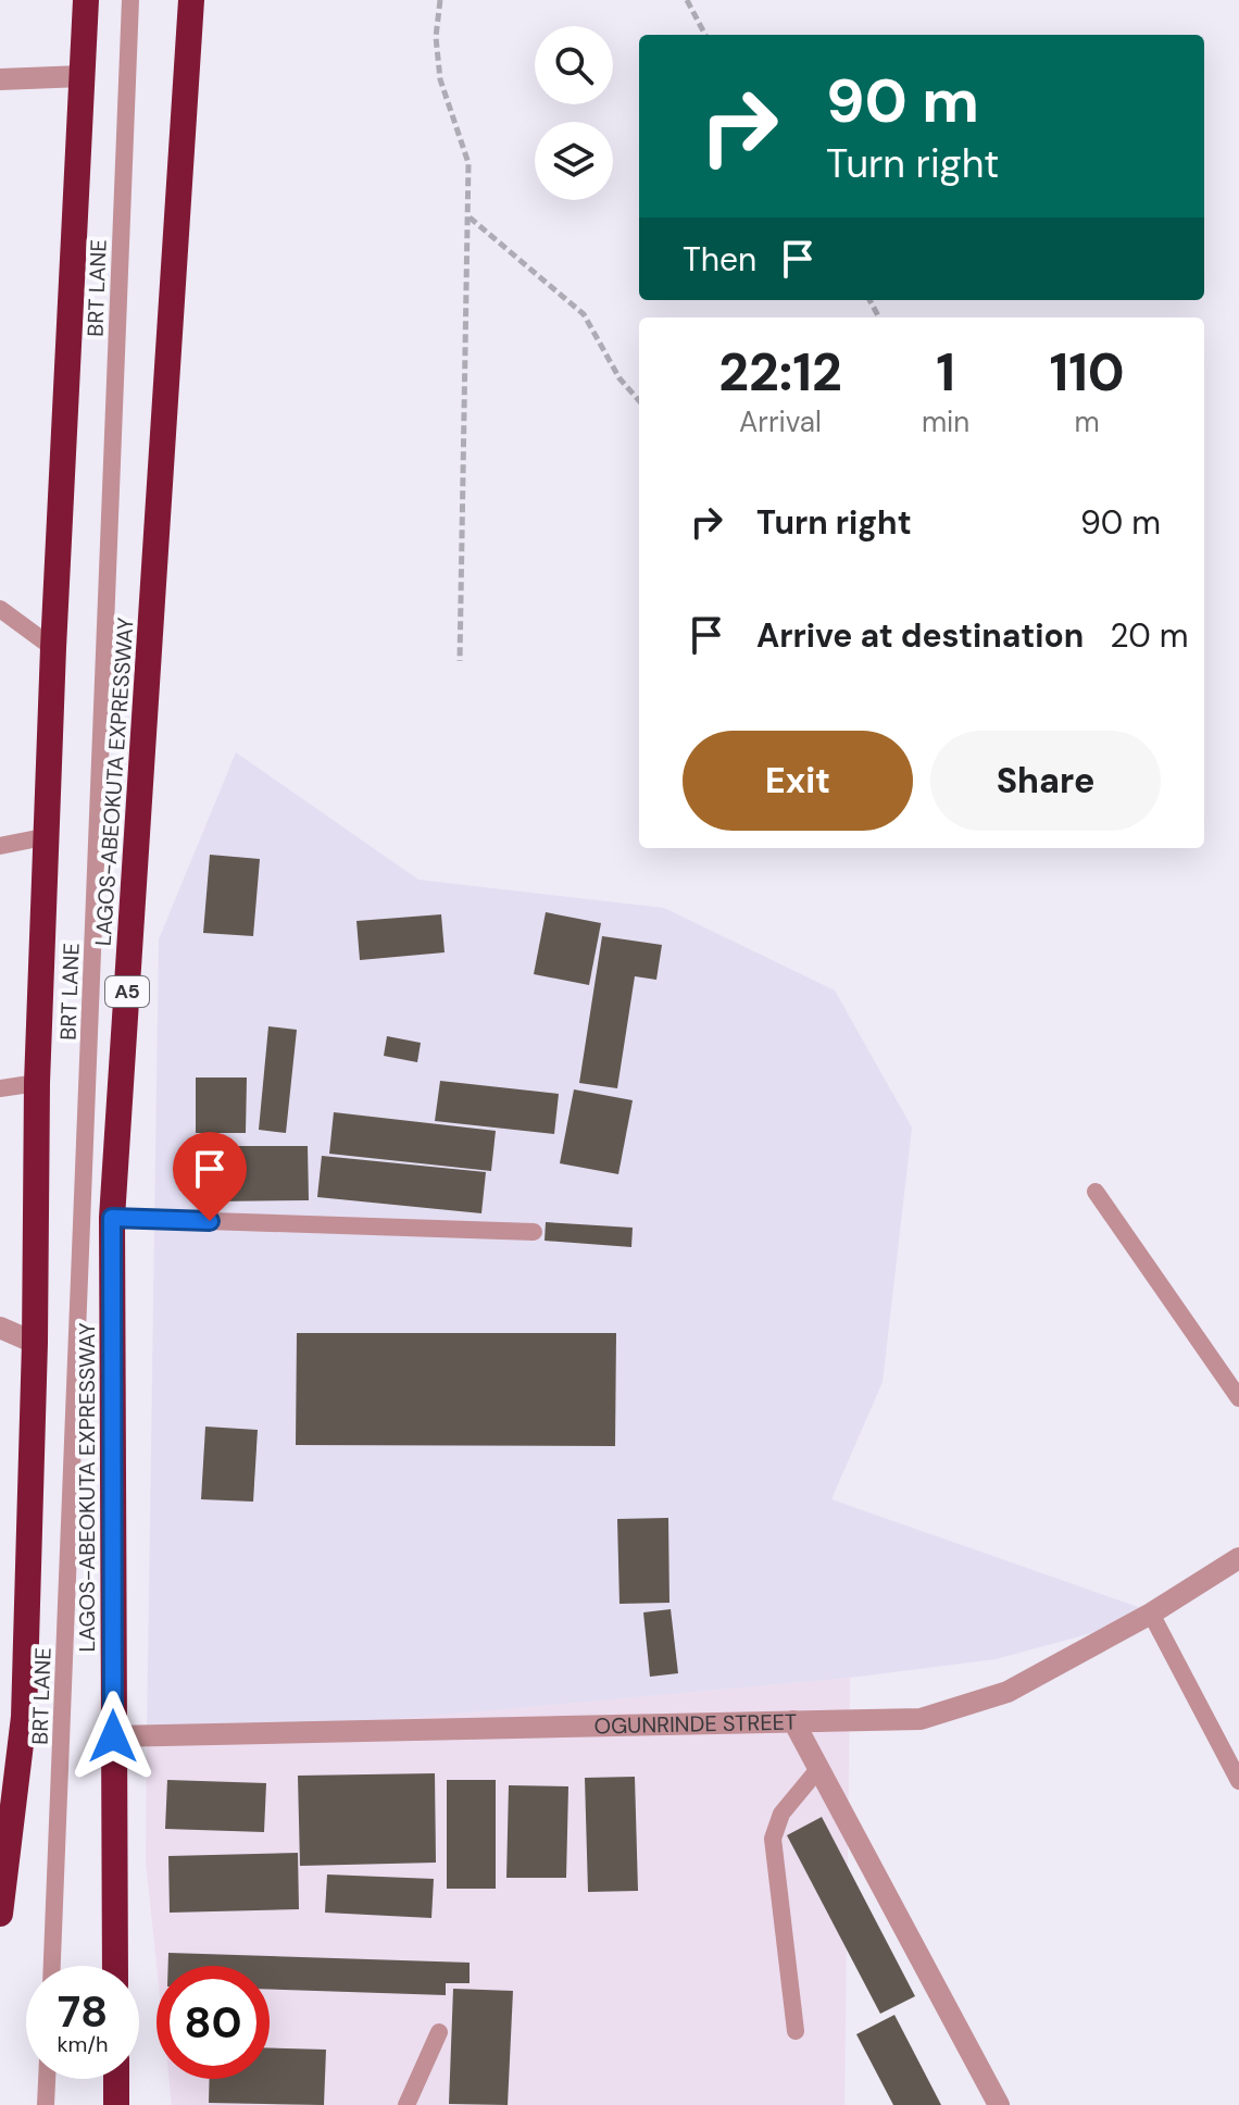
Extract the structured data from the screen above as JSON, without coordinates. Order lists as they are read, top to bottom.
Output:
{
  "streets": {
    "highway": ["LAGOS-ABEOKUTA EXPRESSWAY", "A5"],
    "street": ["OGUNRINDE STREET"],
    "lane": ["BRT LANE"]
  },
  "crossings": [
    ["LAGOS-ABEOKUTA EXPRESSWAY", "OGUNRINDE STREET"]
  ],
  "page": {
    "turn": ["90 m", "Turn right"],
    "then": "Then",
    "eta": [
      "22:12",
      "Arrival",
      "1",
      "min",
      "110",
      "m"
    ],
    "list": [
      {
        "name": "Turn right",
        "value": "90 m"
      },
      {
        "name": "Arrive at destination",
        "value": "20 m"
      }
    ],
    "buttons": ["Exit", "Share"],
    "speed": "78 km/h",
    "limit": "80"
  }
}
